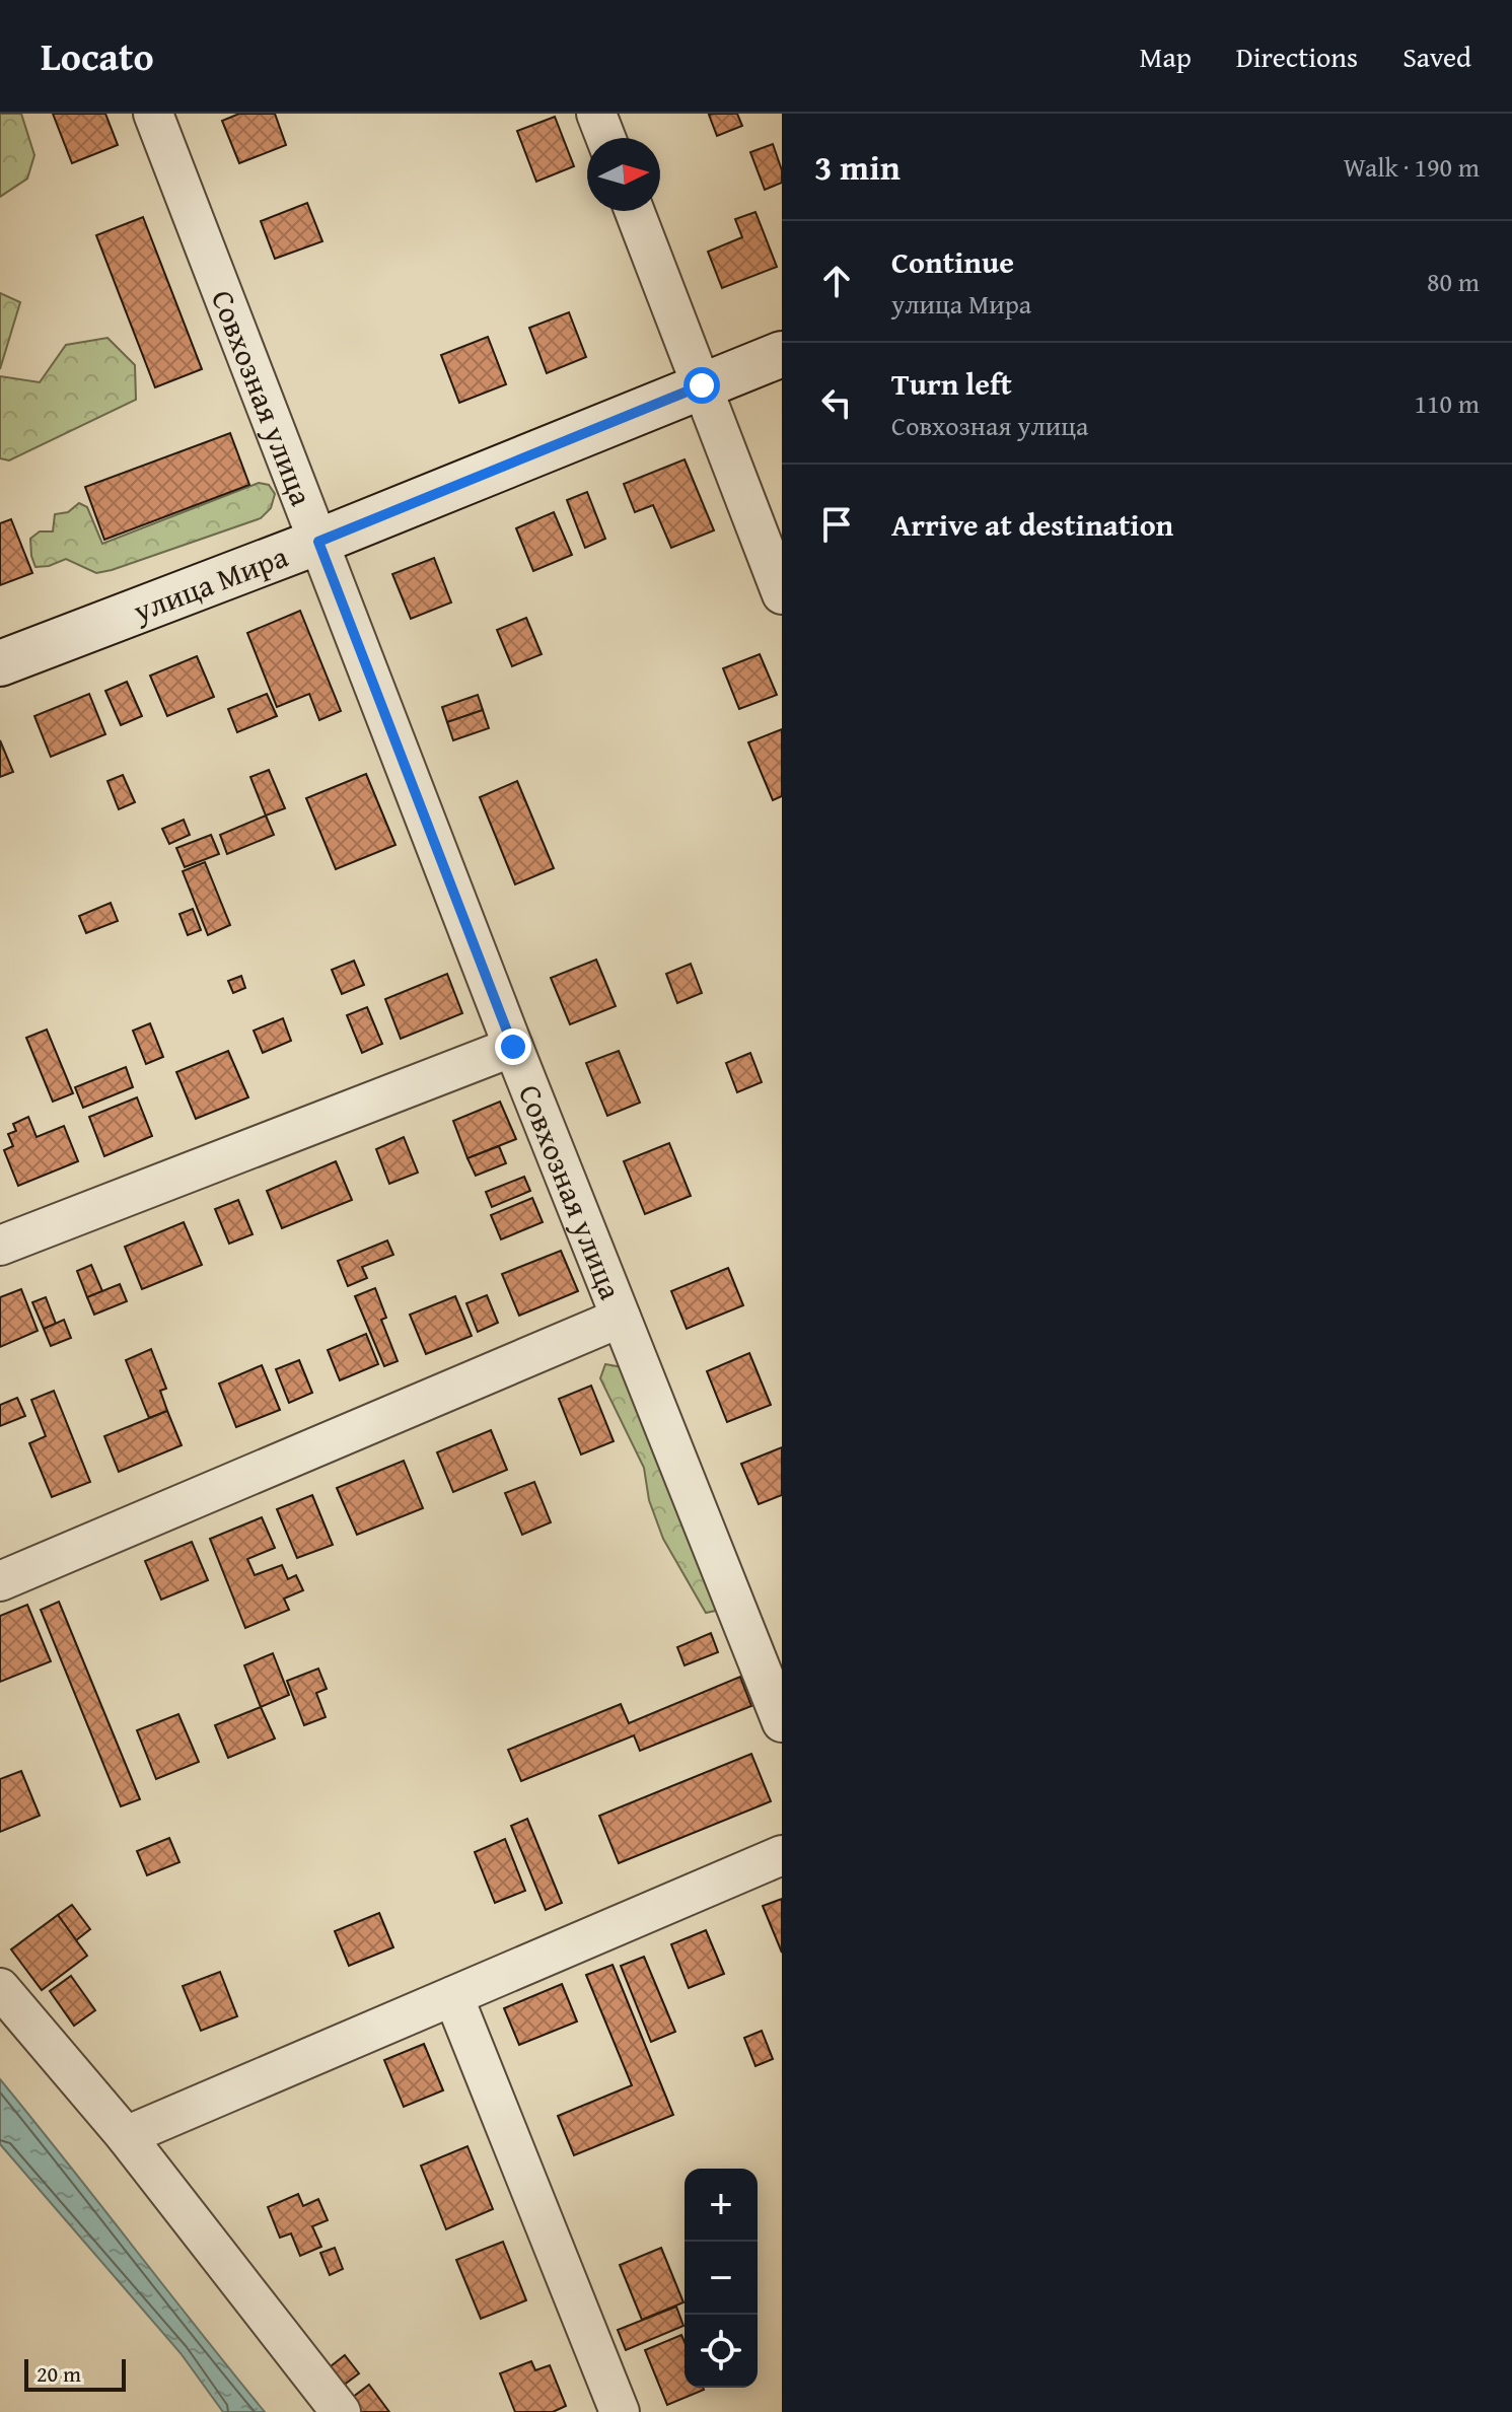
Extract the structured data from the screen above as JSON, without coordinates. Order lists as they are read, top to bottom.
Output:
{
  "streets": {
    "main road": ["улица Мира"],
    "street": ["Совхозная улица"]
  },
  "crossings": [
    ["Совхозная улица", "улица Мира"]
  ],
  "scale_bar": "20 m",
  "north": "right",
  "page": {
    "header": "Locato",
    "nav": ["Map", "Directions", "Saved"],
    "heading": ["3 min", "Walk · 190 m"],
    "list": [
      ["Continue", "улица Мира", "80 m"],
      ["Turn left", "Совхозная улица", "110 m"],
      "Arrive at destination"
    ],
    "map_buttons": ["+", "−"],
    "scale": "20 m"
  }
}
